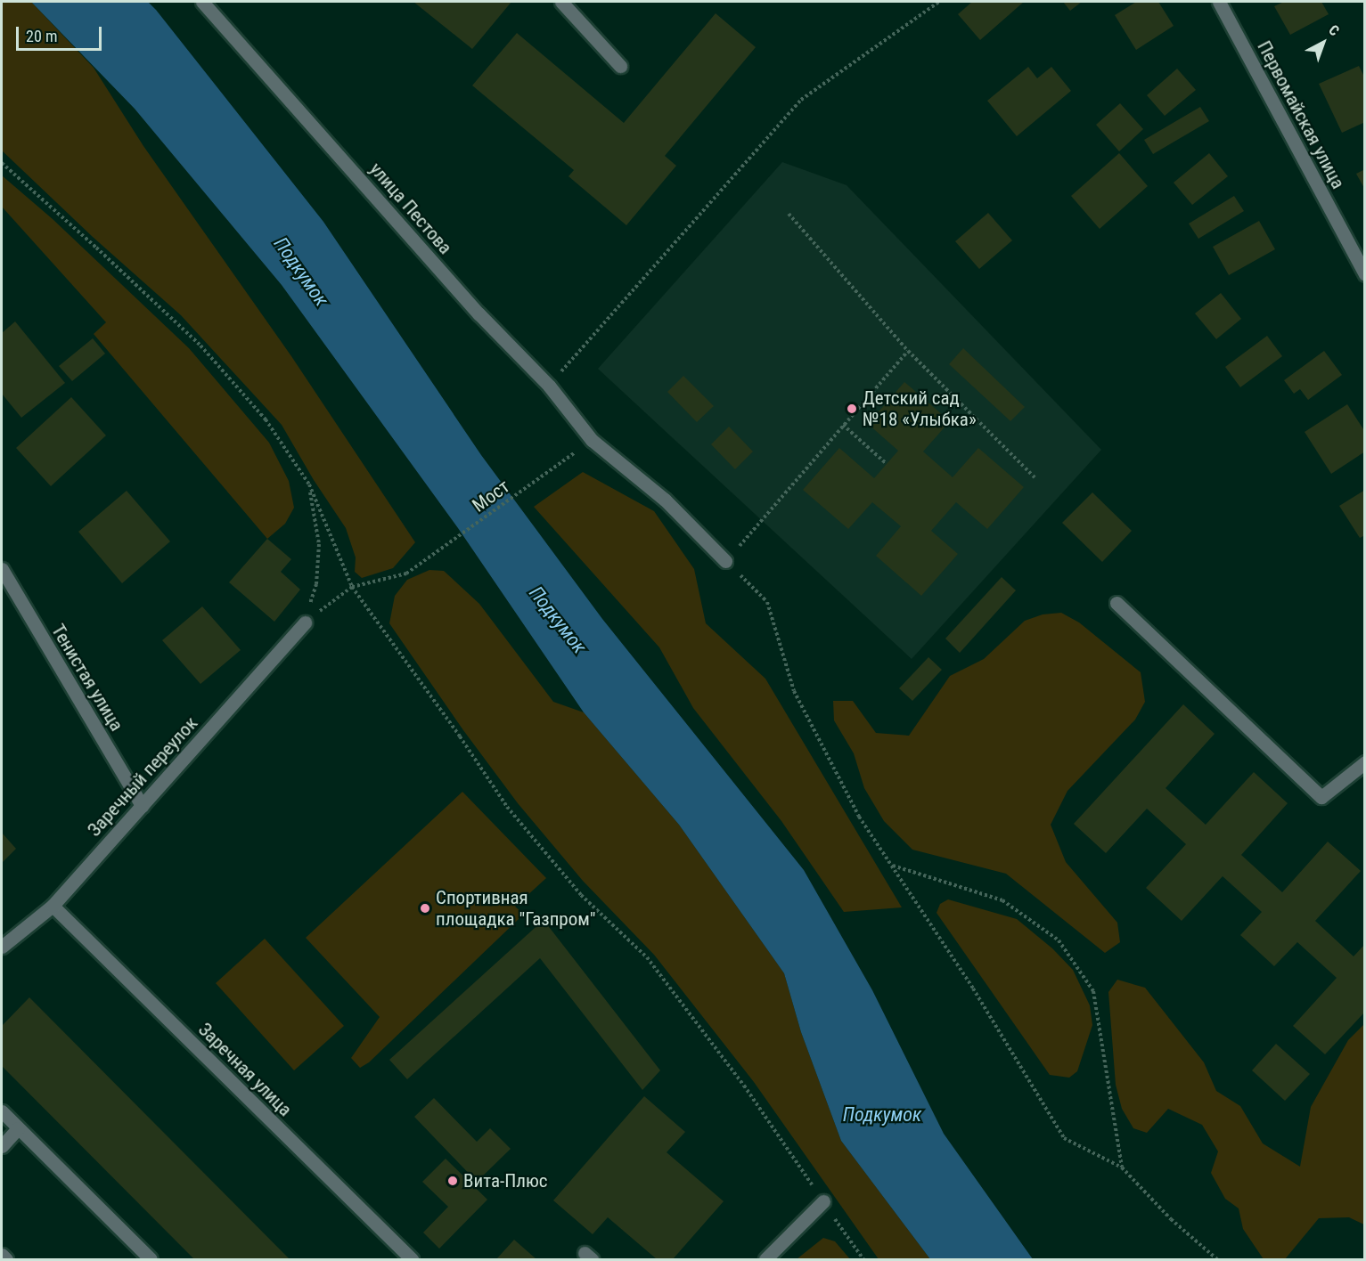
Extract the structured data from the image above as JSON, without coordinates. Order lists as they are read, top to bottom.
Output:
{
  "streets": {
    "street": [
      "Первомайская улица",
      "улица Пестова",
      "Тенистая улица",
      "Заречный переулок",
      "Заречная улица"
    ],
    "path": ["Мост"]
  },
  "crossings": [
    ["улица Пестова", "Мост"],
    ["Тенистая улица", "Заречный переулок"],
    ["Заречный переулок", "Заречная улица"]
  ],
  "water": ["Подкумок"],
  "places": ["Детский сад №18 «Улыбка»", "Спортивная площадка \"Газпром\"", "Вита-Плюс"],
  "scale_bar": "20 m",
  "north": "top right"
}
